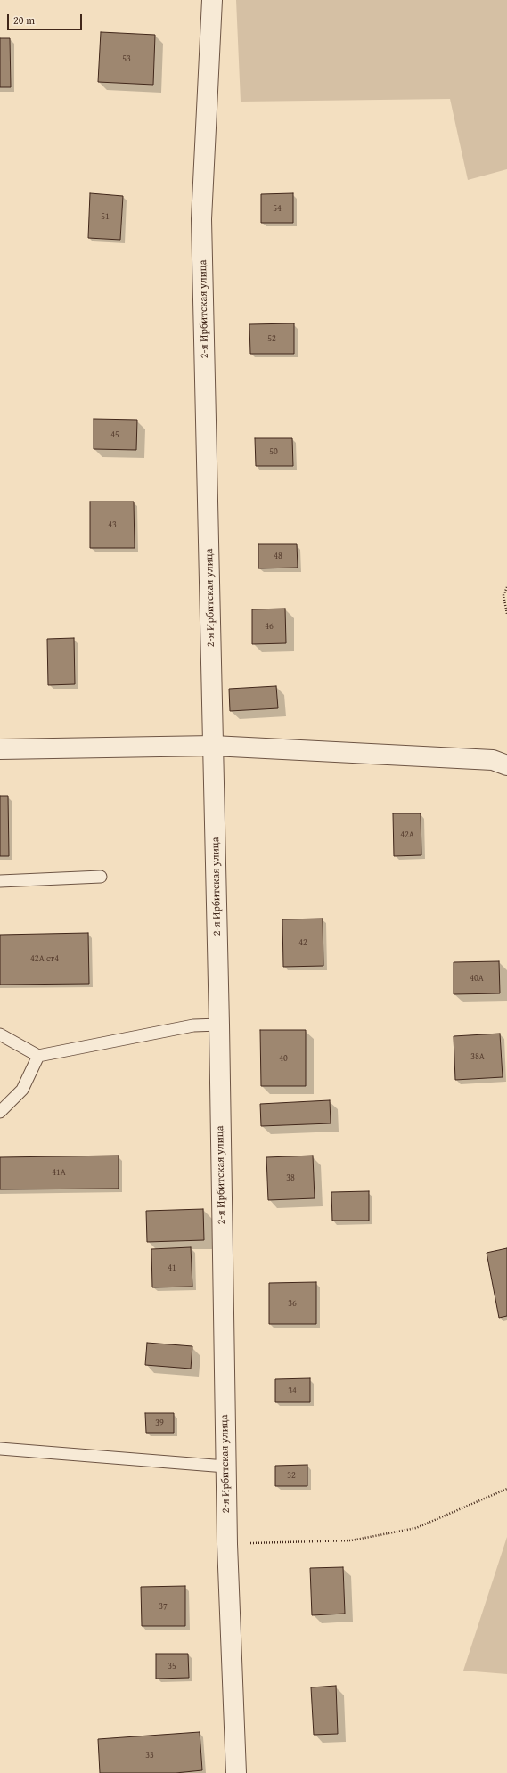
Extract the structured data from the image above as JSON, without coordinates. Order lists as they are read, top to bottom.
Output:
{
  "streets": {
    "street": ["2-я Ирбитская улица"]
  },
  "house_numbers": [
    "53",
    "54",
    "51",
    "52",
    "45",
    "50",
    "43",
    "48",
    "46",
    "42А",
    "42",
    "42А ст4",
    "40А",
    "38А",
    "40",
    "41А",
    "38",
    "41",
    "36",
    "34",
    "39",
    "32",
    "37",
    "35",
    "33"
  ],
  "scale_bar": "20 m"
}
